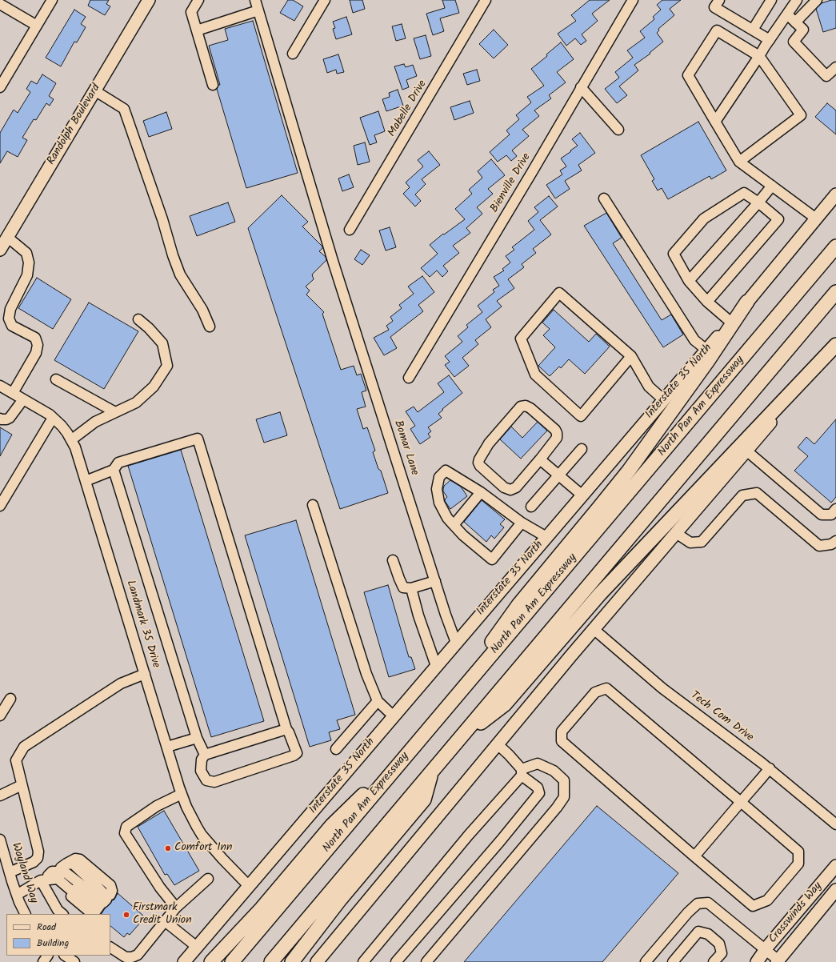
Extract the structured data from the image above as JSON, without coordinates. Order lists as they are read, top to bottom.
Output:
{
  "streets": {
    "highway": ["North Pan Am Expressway"],
    "main road": ["Randolph Boulevard", "Interstate 35 North", "Crosswinds Way"],
    "street": [
      "Mabelle Drive",
      "Bienville Drive",
      "Bomar Lane",
      "Landmark 35 Drive",
      "Tech Com Drive",
      "Wayland Way"
    ]
  },
  "crossings": [
    ["Interstate 35 North", "Bomar Lane"],
    ["Interstate 35 North", "Landmark 35 Drive"]
  ],
  "places": ["Comfort Inn", "Firstmark Credit Union"],
  "legend": ["Road", "Building"]
}
